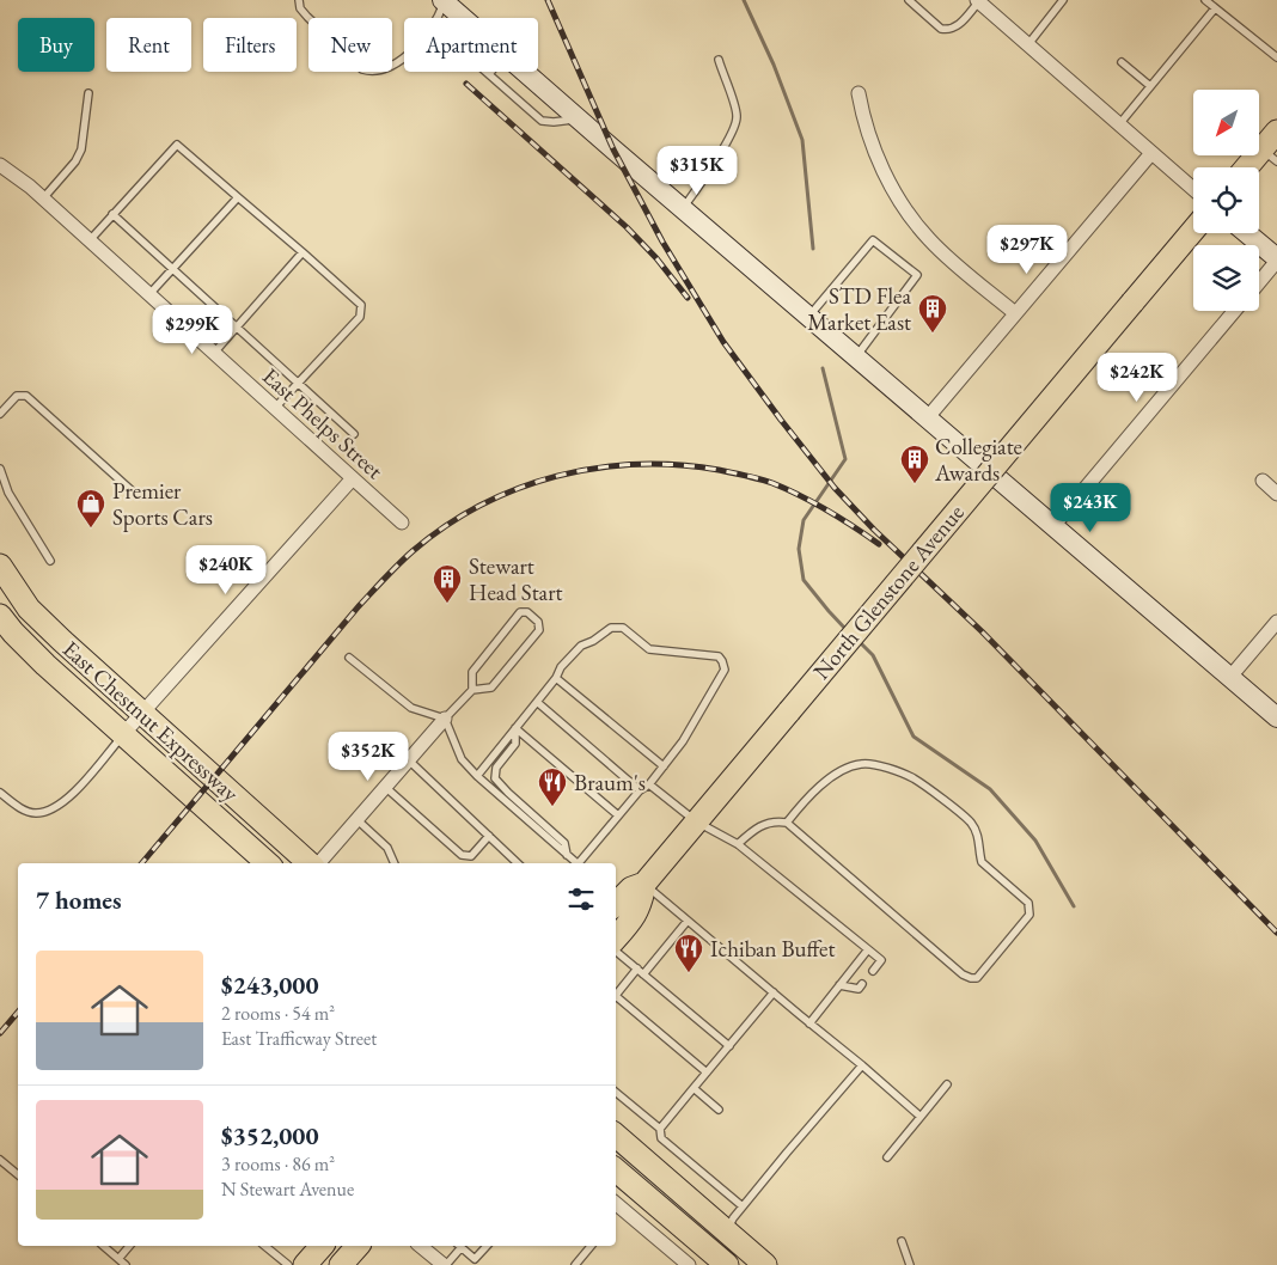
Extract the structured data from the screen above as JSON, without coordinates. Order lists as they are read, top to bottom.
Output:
{
  "streets": {
    "main road": ["North Glenstone Avenue", "East Chestnut Expressway"],
    "street": ["East Phelps Street"]
  },
  "places": {
    "building": ["STD Flea Market East", "Collegiate Awards", "Stewart Head Start"],
    "shop": ["Premier Sports Cars"],
    "restaurant": ["Braum's", "Ichiban Buffet"]
  },
  "north": "bottom left",
  "page": {
    "chip": [
      "Buy",
      "Rent",
      "Filters",
      "New",
      "Apartment"
    ],
    "price": [
      "$315K",
      "$297K",
      "$299K",
      "$242K",
      "$243K",
      "$240K",
      "$352K"
    ],
    "heading": "7 homes",
    "list": [
      {
        "name": "$243,000",
        "note": "2 rooms · 54 m² · East Trafficway Street"
      },
      {
        "name": "$352,000",
        "note": "3 rooms · 86 m² · N Stewart Avenue"
      }
    ]
  }
}
